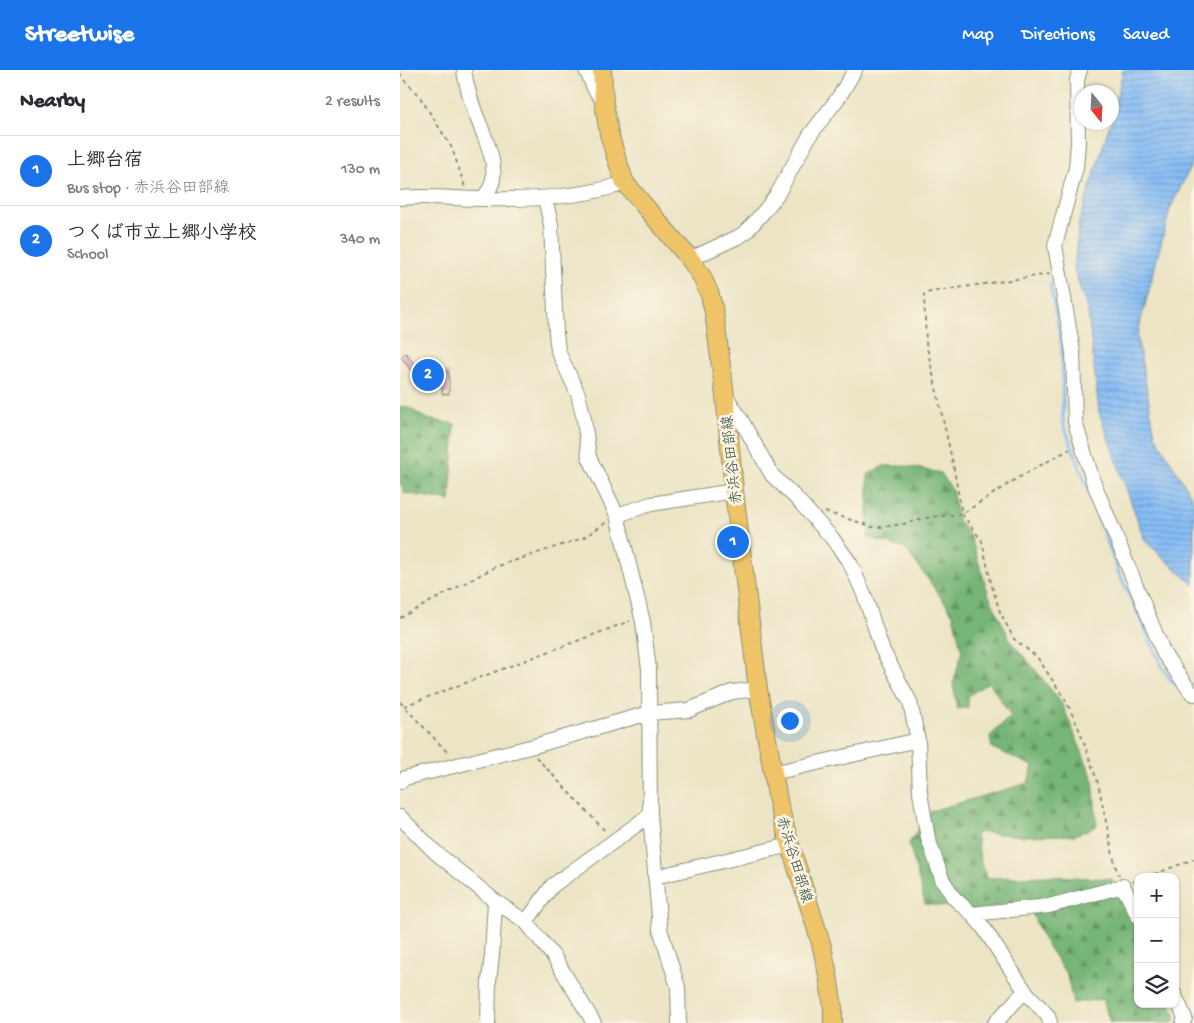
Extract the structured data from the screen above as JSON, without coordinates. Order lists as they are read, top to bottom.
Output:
{
  "streets": {
    "main road": ["赤浜谷田部線"]
  },
  "north": "bottom",
  "page": {
    "header": "Streetwise",
    "nav": ["Map", "Directions", "Saved"],
    "heading": ["Nearby", "2 results"],
    "list": [
      {
        "mark": "1",
        "name": "上郷台宿",
        "note": "Bus stop · 赤浜谷田部線",
        "value": "130 m"
      },
      {
        "mark": "2",
        "name": "つくば市立上郷小学校",
        "note": "School",
        "value": "340 m"
      }
    ],
    "pins": ["2", "1"],
    "map_buttons": ["+", "−"]
  }
}
